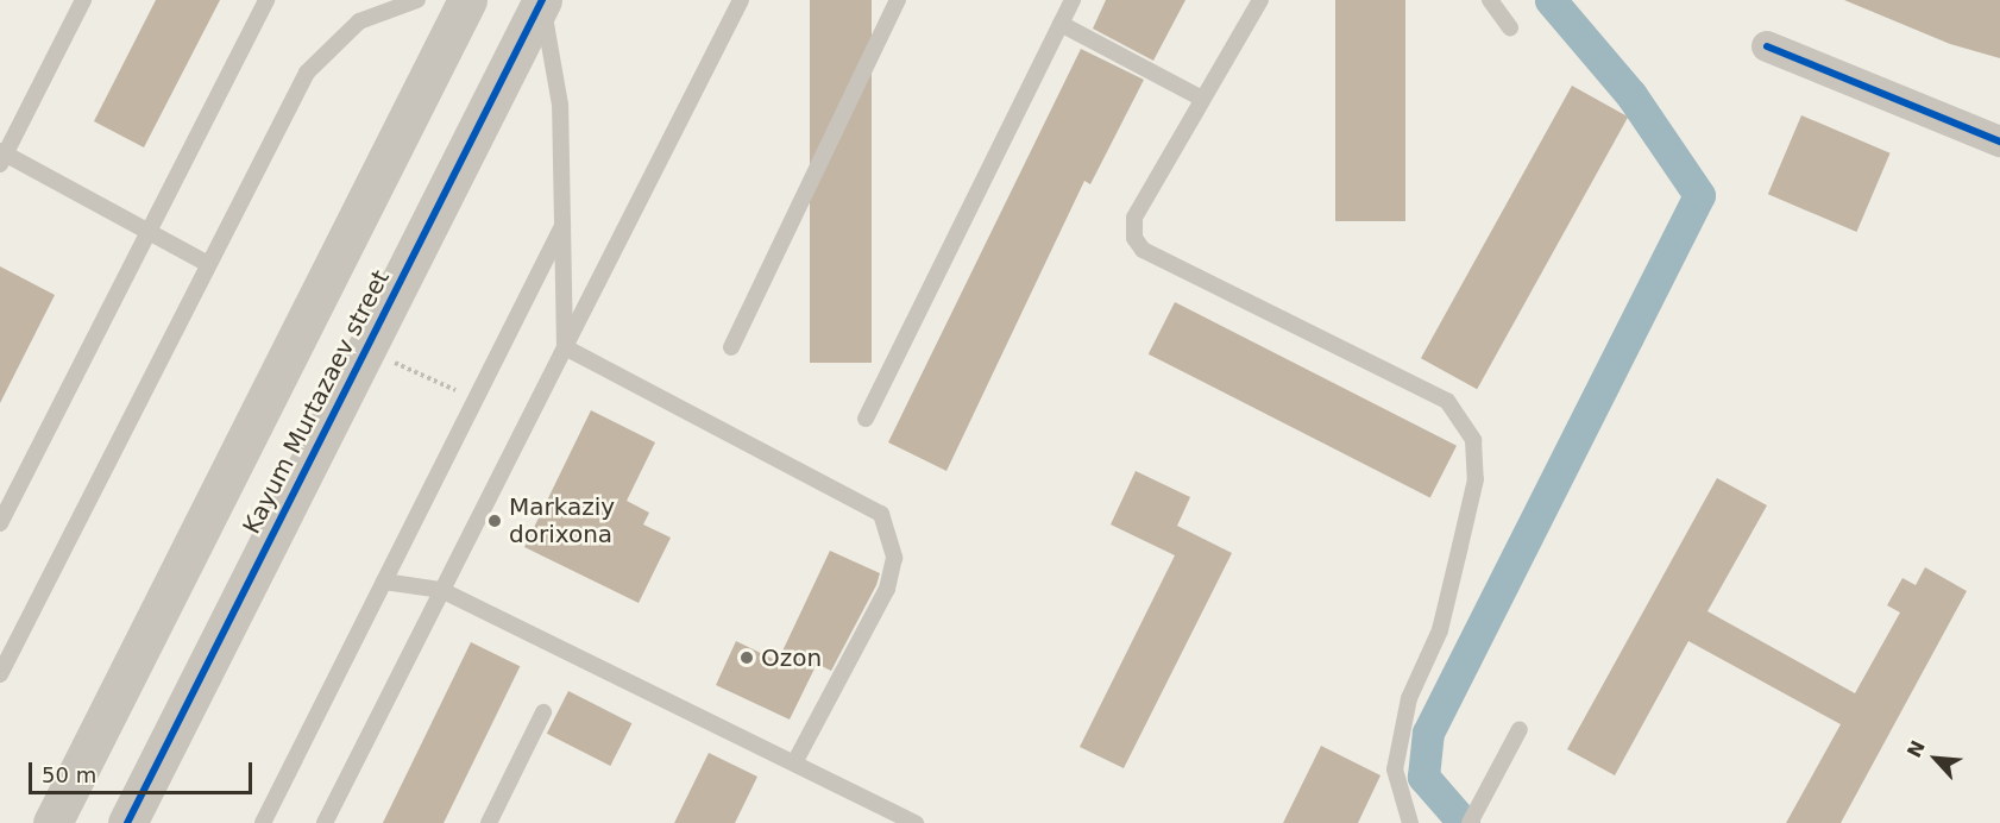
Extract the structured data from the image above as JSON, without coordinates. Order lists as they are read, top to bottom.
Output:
{
  "streets": {
    "street": ["Kayum Murtazaev street"]
  },
  "places": ["Markaziy dorixona", "Ozon"],
  "scale_bar": "50 m",
  "north": "top left"
}
